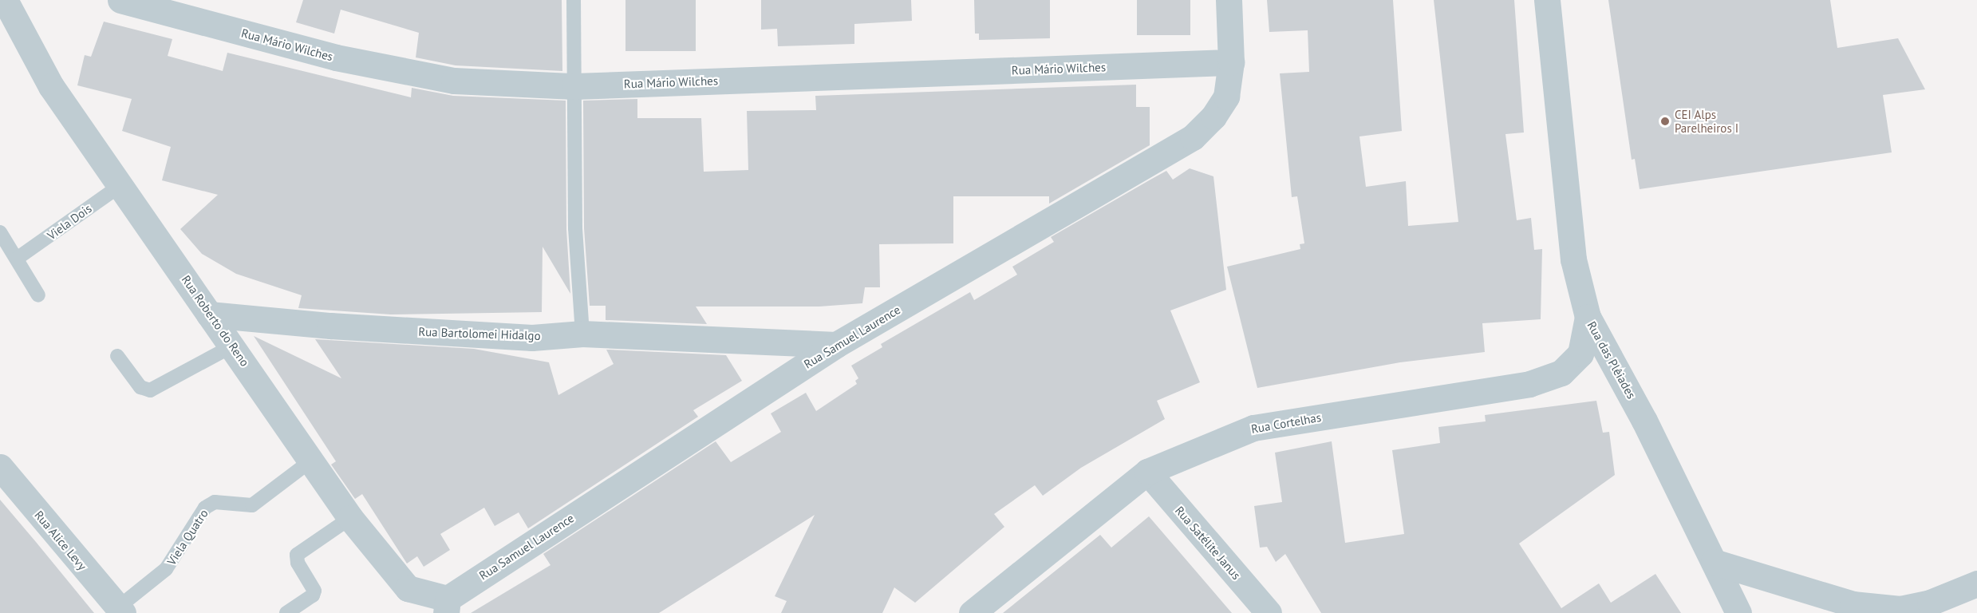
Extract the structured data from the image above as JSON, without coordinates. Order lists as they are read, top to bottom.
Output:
{
  "streets": {
    "street": [
      "Rua Mário Wilches",
      "Rua Roberto do Reno",
      "Rua Bartolomei Hidalgo",
      "Rua Samuel Laurence",
      "Rua das Plêiades",
      "Rua Cortelhas",
      "Rua Alice Levy",
      "Rua Satélite Janus"
    ],
    "lane": ["Viela Dois", "Viela Quatro"]
  },
  "crossings": [
    ["Rua Mário Wilches", "Rua Samuel Laurence"],
    ["Viela Dois", "Rua Roberto do Reno"],
    ["Rua Roberto do Reno", "Rua Bartolomei Hidalgo"],
    ["Rua Roberto do Reno", "Rua Samuel Laurence"],
    ["Rua Roberto do Reno", "Viela Quatro"],
    ["Rua Bartolomei Hidalgo", "Rua Samuel Laurence"],
    ["Rua das Plêiades", "Rua Cortelhas"],
    ["Rua Cortelhas", "Rua Satélite Janus"],
    ["Viela Quatro", "Rua Alice Levy"]
  ],
  "places": ["CEI Alps Parelheiros I"]
}
